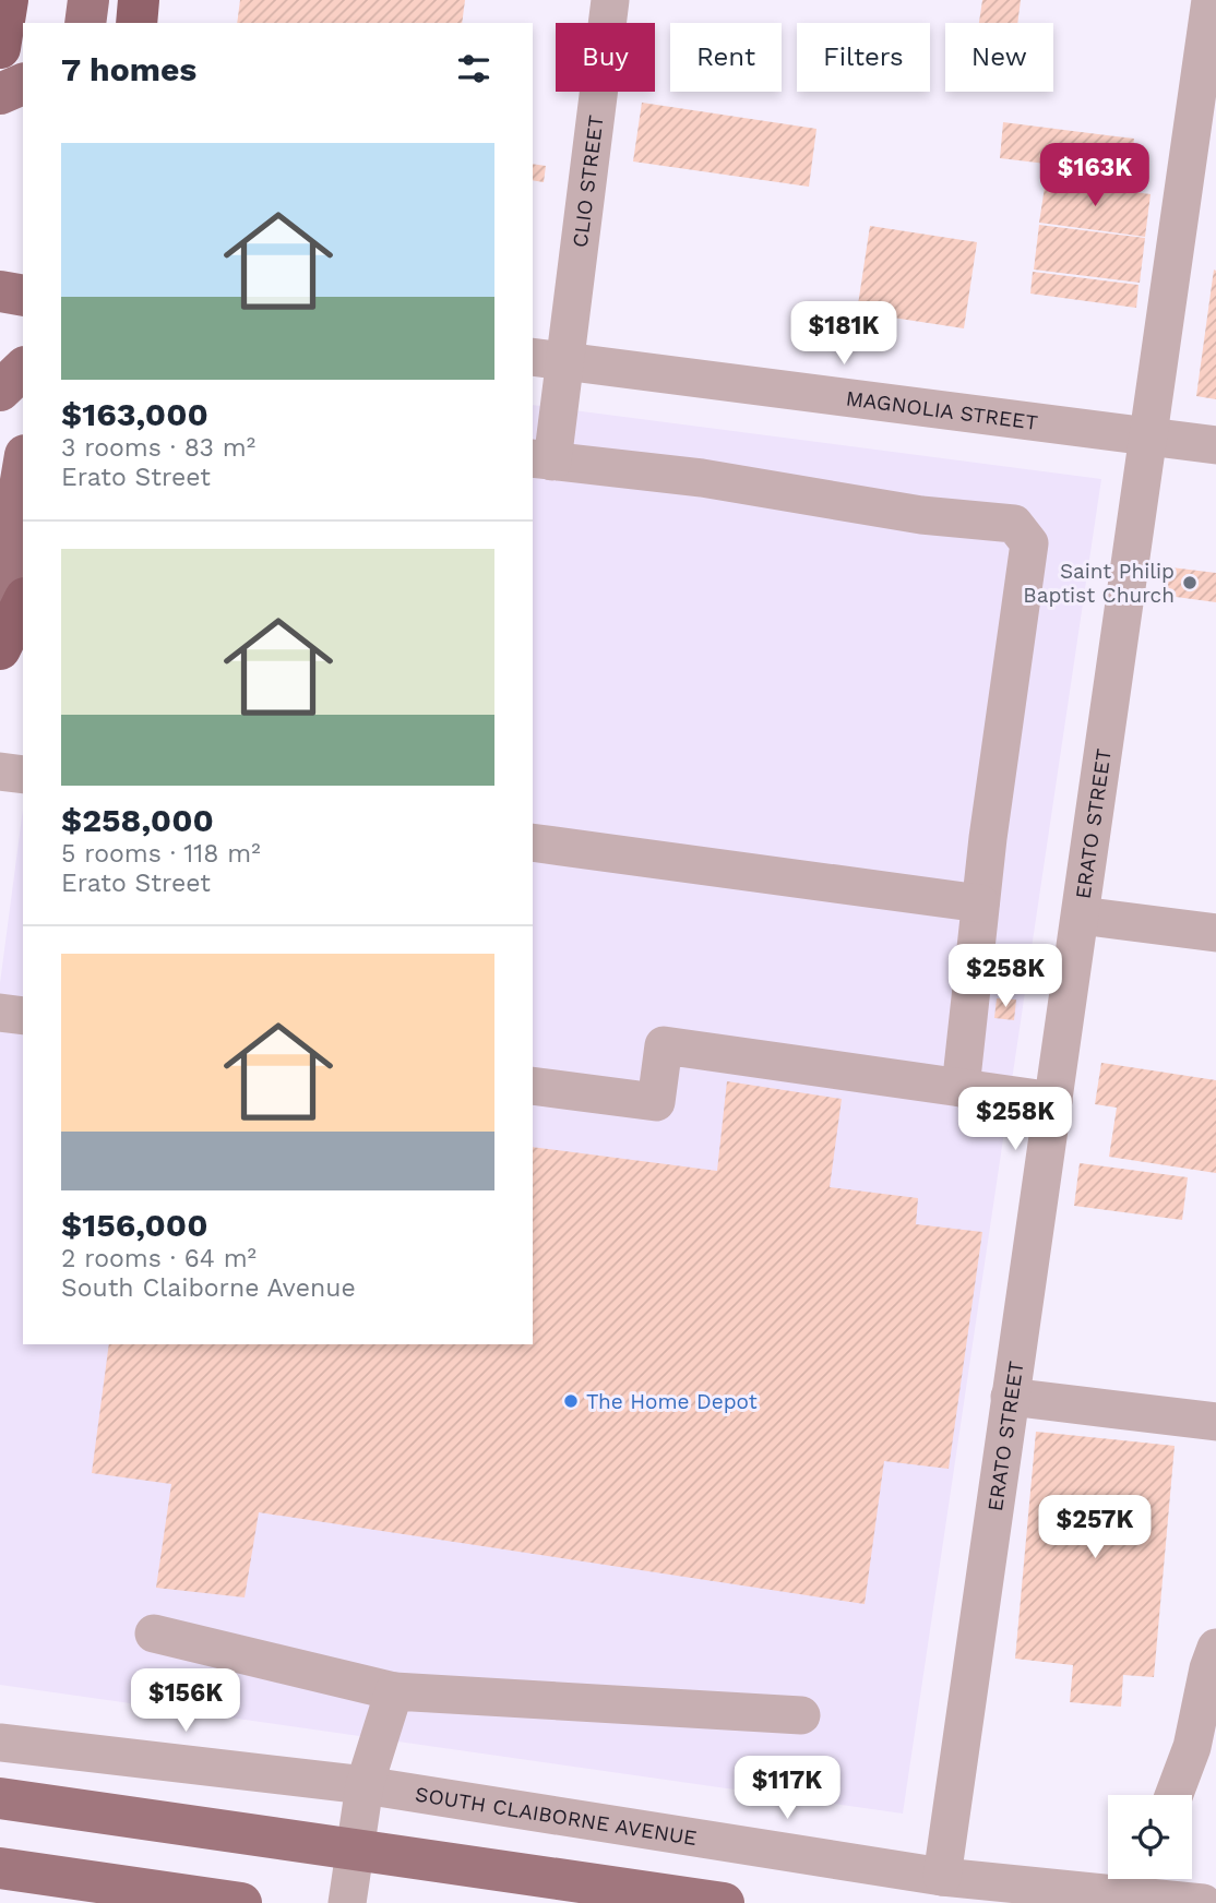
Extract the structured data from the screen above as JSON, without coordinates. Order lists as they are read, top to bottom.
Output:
{
  "streets": {
    "street": [
      "CLIO STREET",
      "MAGNOLIA STREET",
      "ERATO STREET",
      "SOUTH CLAIBORNE AVENUE"
    ]
  },
  "crossings": [
    ["CLIO STREET", "MAGNOLIA STREET"],
    ["MAGNOLIA STREET", "ERATO STREET"],
    ["ERATO STREET", "SOUTH CLAIBORNE AVENUE"]
  ],
  "places": ["Saint Philip Baptist Church", "The Home Depot"],
  "page": {
    "chip": [
      "Buy",
      "Rent",
      "Filters",
      "New"
    ],
    "heading": "7 homes",
    "list": [
      {
        "name": "$163,000",
        "note": "3 rooms · 83 m² · Erato Street"
      },
      {
        "name": "$258,000",
        "note": "5 rooms · 118 m² · Erato Street"
      },
      {
        "name": "$156,000",
        "note": "2 rooms · 64 m² · South Claiborne Avenue"
      }
    ],
    "price": [
      "$163K",
      "$181K",
      "$258K",
      "$258K",
      "$257K",
      "$156K",
      "$117K"
    ]
  }
}
